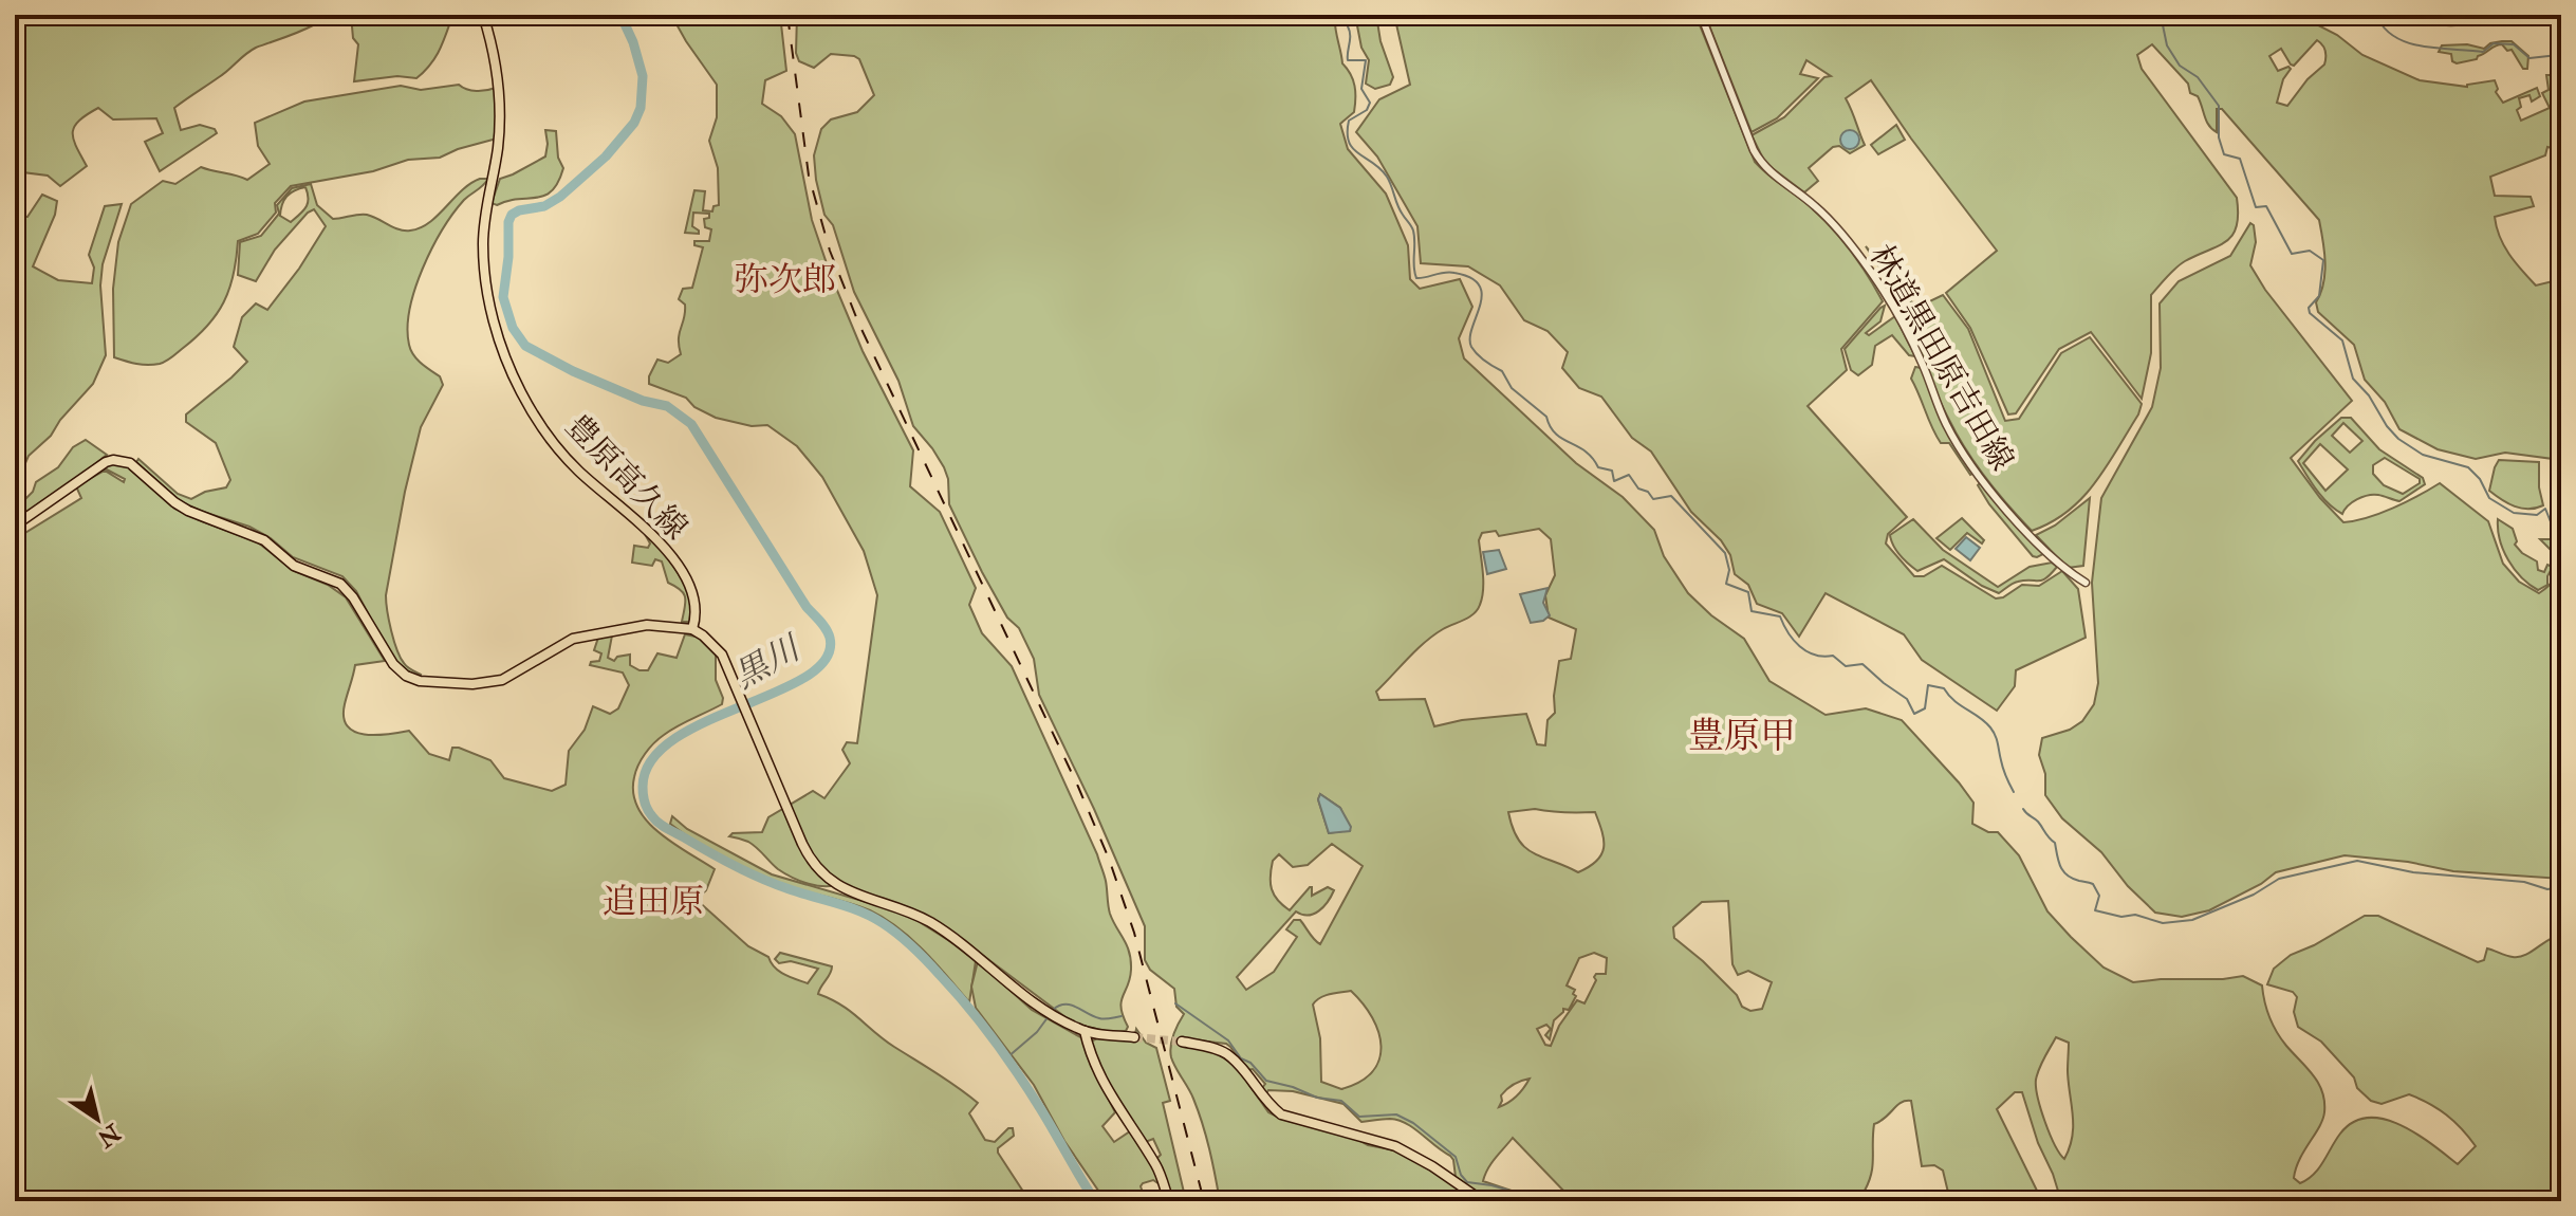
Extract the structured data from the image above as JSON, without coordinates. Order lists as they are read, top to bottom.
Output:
{
  "streets": {
    "main road": ["豊原高久線"],
    "street": ["林道黒田原吉田線"]
  },
  "districts": ["弥次郎", "豊原甲", "追田原"],
  "water": ["黒川"],
  "north": "bottom right"
}
